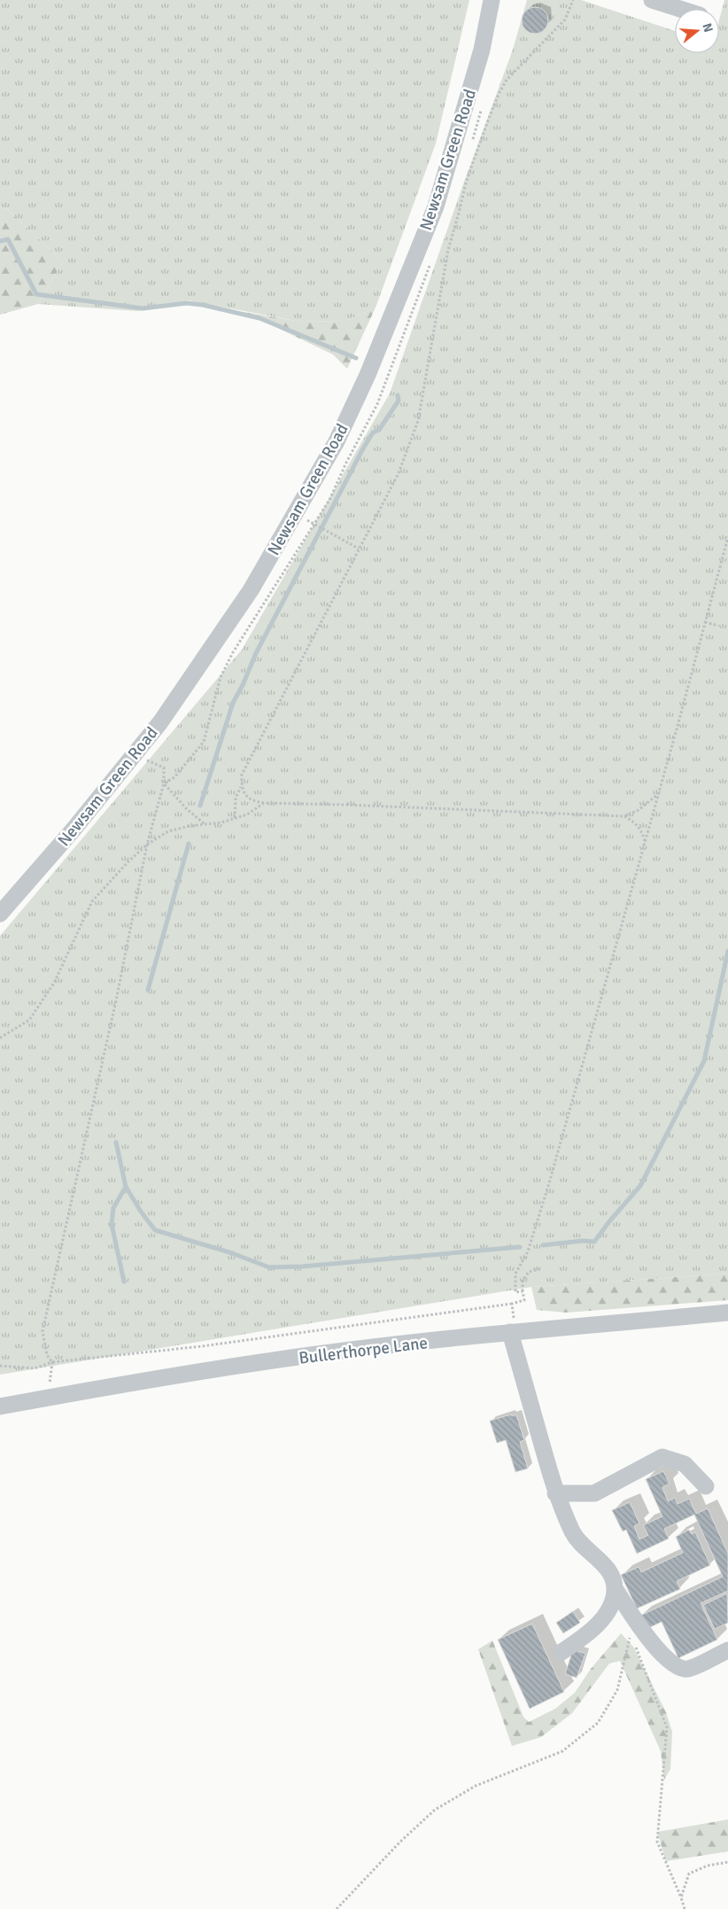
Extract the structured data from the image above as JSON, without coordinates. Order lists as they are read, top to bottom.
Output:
{
  "streets": {
    "street": ["Newsam Green Road", "Bullerthorpe Lane"]
  },
  "north": "right"
}
